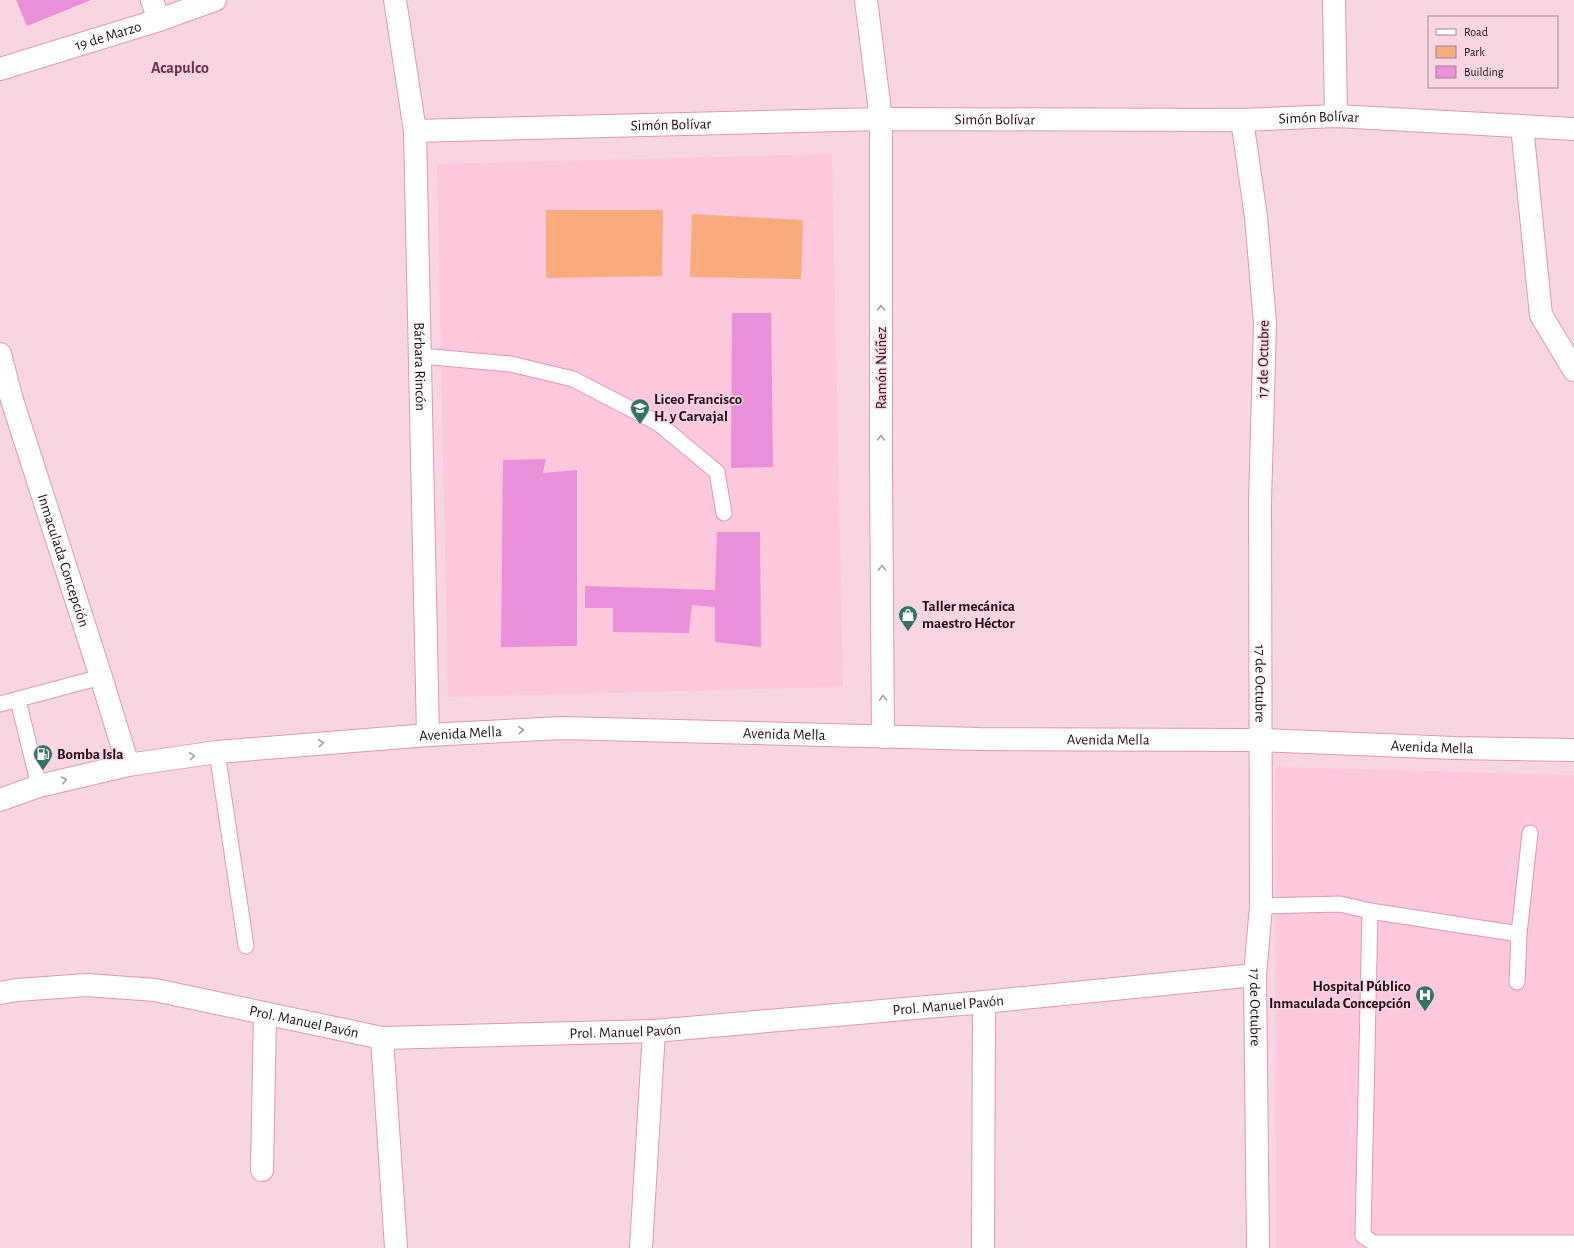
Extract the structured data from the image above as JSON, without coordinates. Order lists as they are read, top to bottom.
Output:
{
  "streets": {
    "street": [
      "19 de Marzo",
      "Simón Bolívar",
      "17 de Octubre",
      "Bárbara Rincón",
      "Ramón Núñez",
      "Inmaculada Concepción",
      "Avenida Mella",
      "Prol. Manuel Pavón"
    ]
  },
  "crossings": [
    ["Simón Bolívar", "17 de Octubre"],
    ["Simón Bolívar", "Bárbara Rincón"],
    ["Simón Bolívar", "Ramón Núñez"],
    ["17 de Octubre", "Avenida Mella"],
    ["17 de Octubre", "Prol. Manuel Pavón"],
    ["Bárbara Rincón", "Avenida Mella"],
    ["Ramón Núñez", "Avenida Mella"],
    ["Inmaculada Concepción", "Avenida Mella"]
  ],
  "one_way": ["Ramón Núñez", "Avenida Mella"],
  "districts": ["Acapulco"],
  "places": {
    "school or university": ["Liceo Francisco H. y Carvajal"],
    "shop": ["Taller mecánica maestro Héctor"],
    "fuel station": ["Bomba Isla"],
    "hospital": ["Hospital Público Inmaculada Concepción"]
  },
  "legend": ["Road", "Park", "Building"]
}
